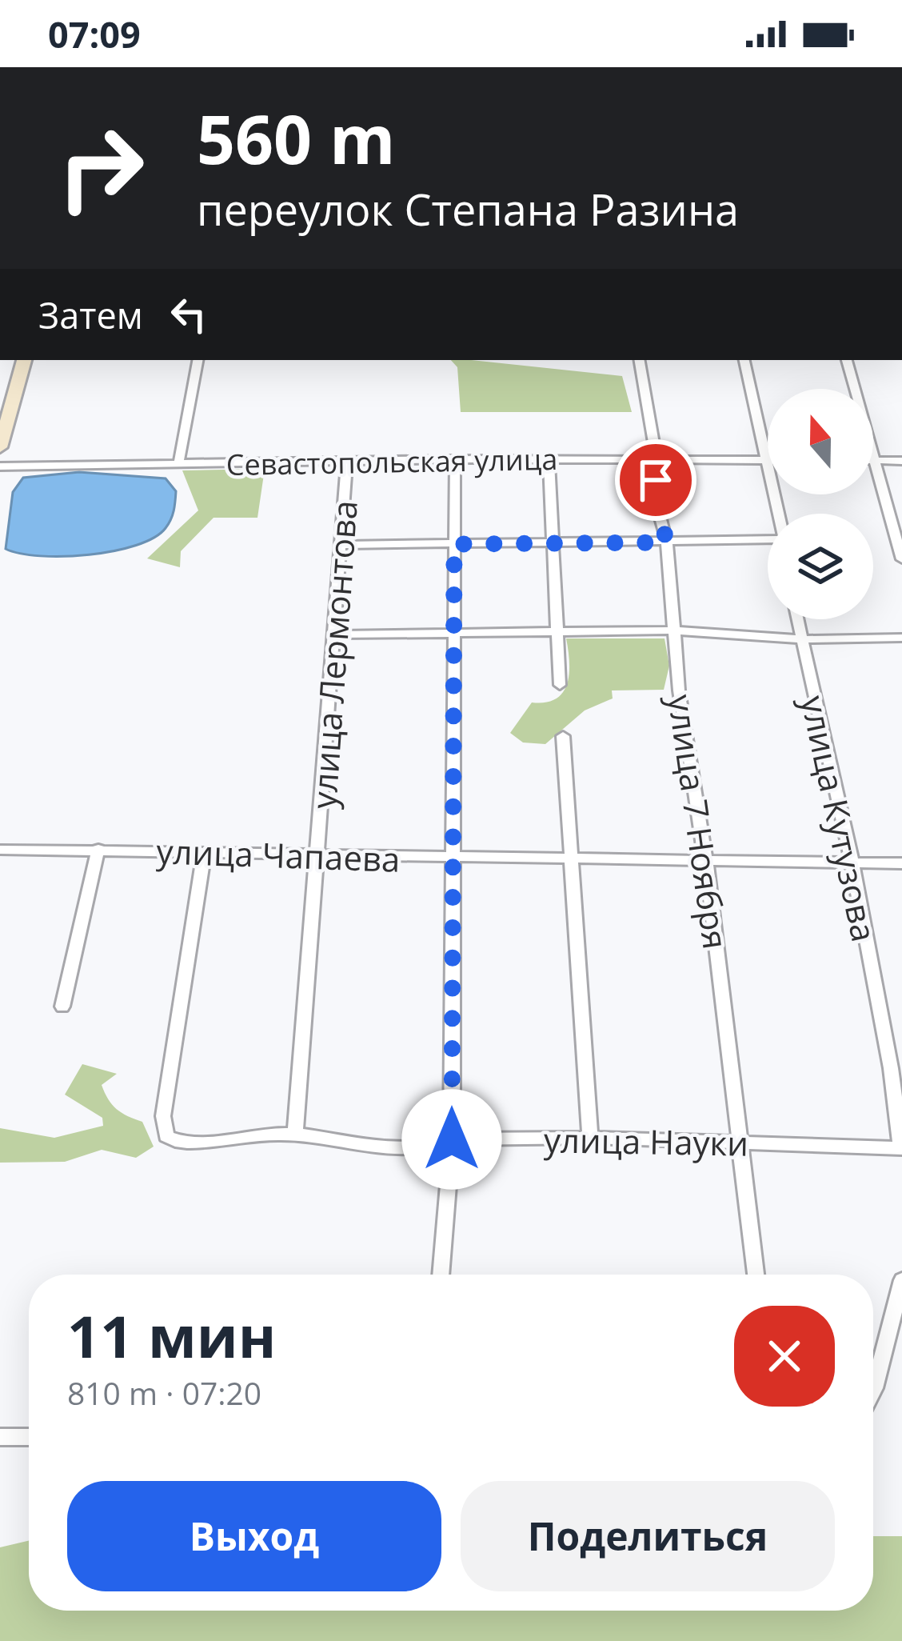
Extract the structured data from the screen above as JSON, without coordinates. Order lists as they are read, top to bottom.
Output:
{
  "streets": {
    "street": [
      "Севастопольская улица",
      "улица Лермонтова",
      "улица Кутузова",
      "улица 7 Ноября",
      "улица Чапаева",
      "улица Науки"
    ]
  },
  "crossings": [
    ["Севастопольская улица", "улица Лермонтова"],
    ["Севастопольская улица", "улица 7 Ноября"],
    ["улица Лермонтова", "улица Чапаева"],
    ["улица Лермонтова", "улица Науки"],
    ["улица Кутузова", "улица Чапаева"],
    ["улица Кутузова", "улица Науки"],
    ["улица 7 Ноября", "улица Чапаева"],
    ["улица 7 Ноября", "улица Науки"],
    ["улица Чапаева", "улица Науки"]
  ],
  "north": "top",
  "page": {
    "status": "07:09",
    "turn": ["560 m", "переулок Степана Разина"],
    "then": "Затем",
    "heading": ["11 мин", "810 m · 07:20"],
    "buttons": ["Выход", "Поделиться"]
  }
}
